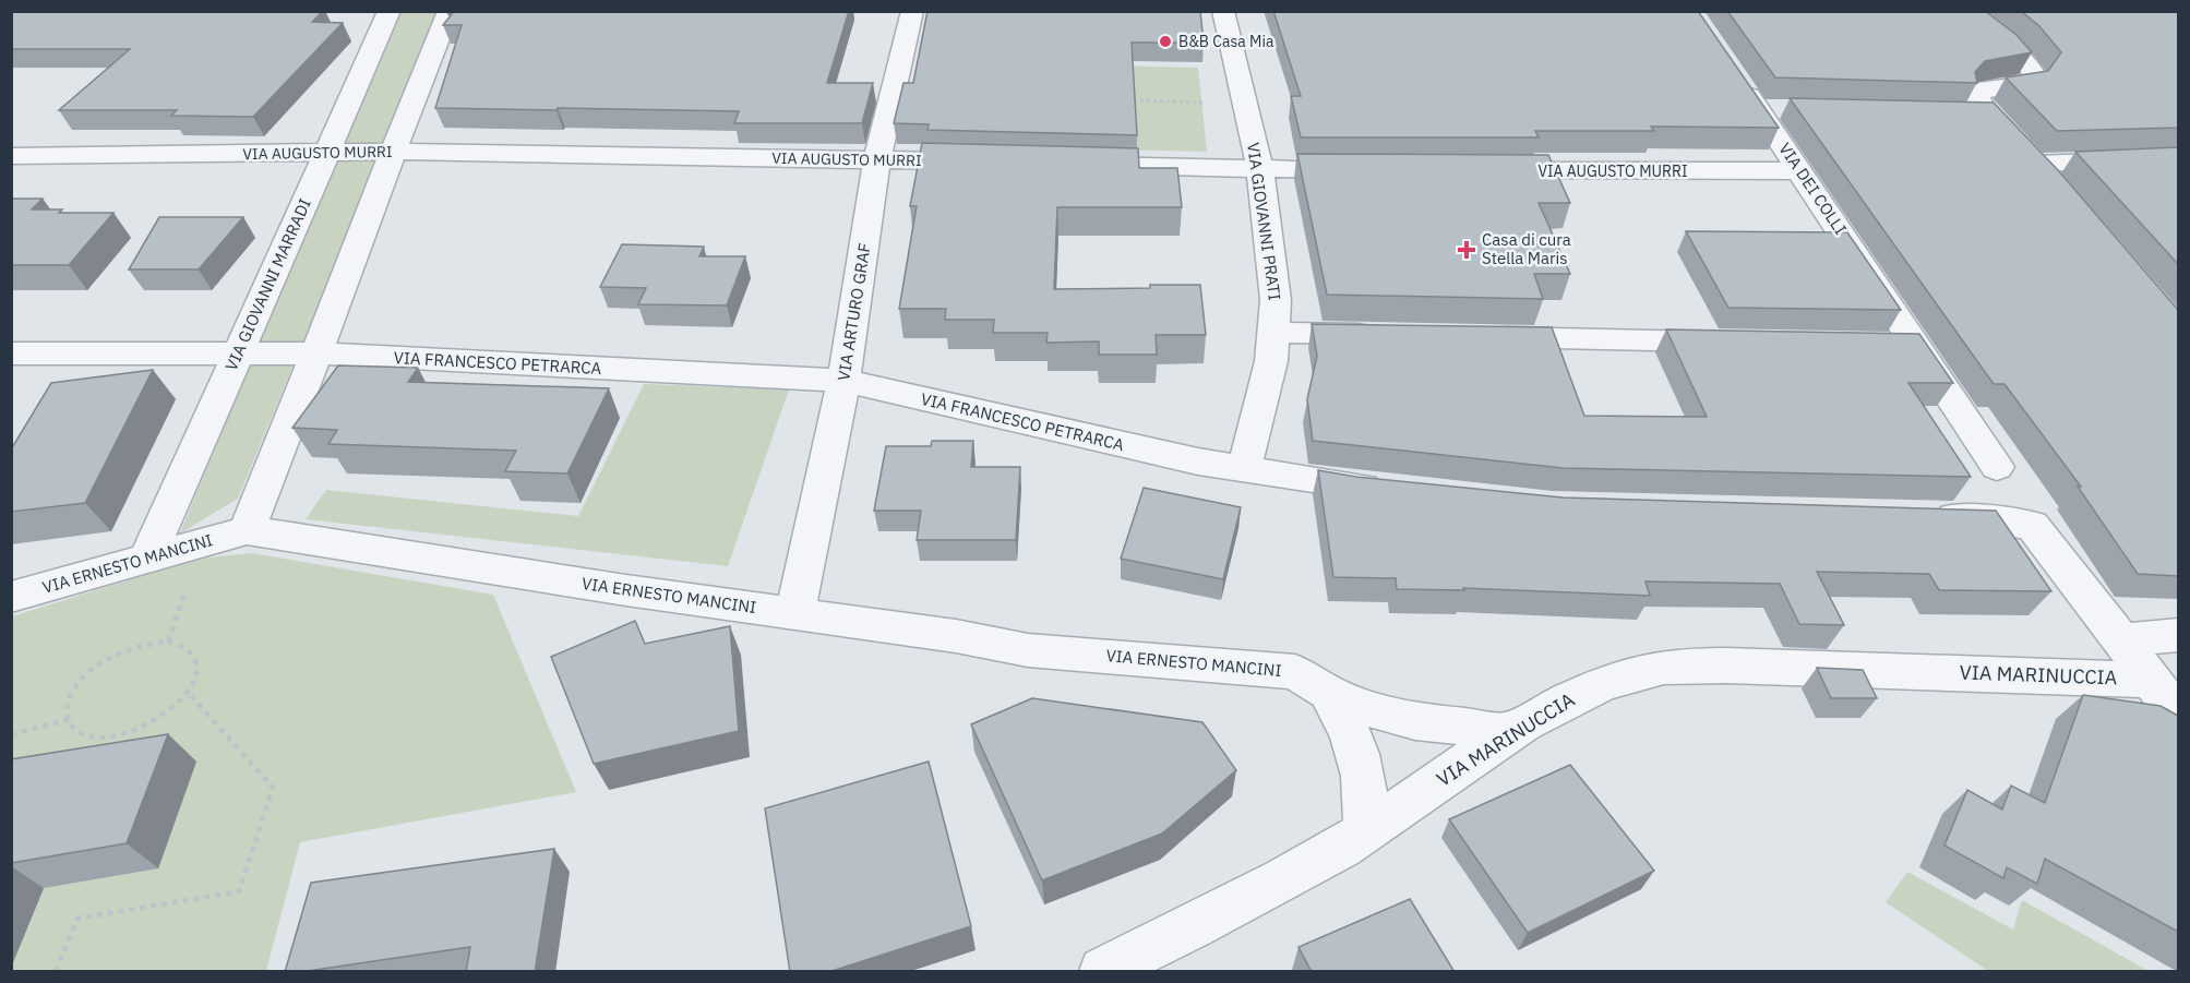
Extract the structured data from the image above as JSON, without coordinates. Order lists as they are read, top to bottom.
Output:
{
  "streets": {
    "street": [
      "VIA AUGUSTO MURRI",
      "VIA DEI COLLI",
      "VIA GIOVANNI PRATI",
      "VIA GIOVANNI MARRADI",
      "VIA ARTURO GRAF",
      "VIA FRANCESCO PETRARCA",
      "VIA ERNESTO MANCINI",
      "VIA MARINUCCIA"
    ]
  },
  "crossings": [
    ["VIA AUGUSTO MURRI", "VIA DEI COLLI"],
    ["VIA AUGUSTO MURRI", "VIA GIOVANNI MARRADI"],
    ["VIA AUGUSTO MURRI", "VIA ARTURO GRAF"],
    ["VIA GIOVANNI PRATI", "VIA FRANCESCO PETRARCA"],
    ["VIA GIOVANNI MARRADI", "VIA FRANCESCO PETRARCA"],
    ["VIA GIOVANNI MARRADI", "VIA ERNESTO MANCINI"],
    ["VIA ARTURO GRAF", "VIA FRANCESCO PETRARCA"],
    ["VIA ARTURO GRAF", "VIA ERNESTO MANCINI"],
    ["VIA ERNESTO MANCINI", "VIA MARINUCCIA"]
  ],
  "places": {
    "other": ["B&B Casa Mia"],
    "health": ["Casa di cura Stella Maris"]
  }
}
